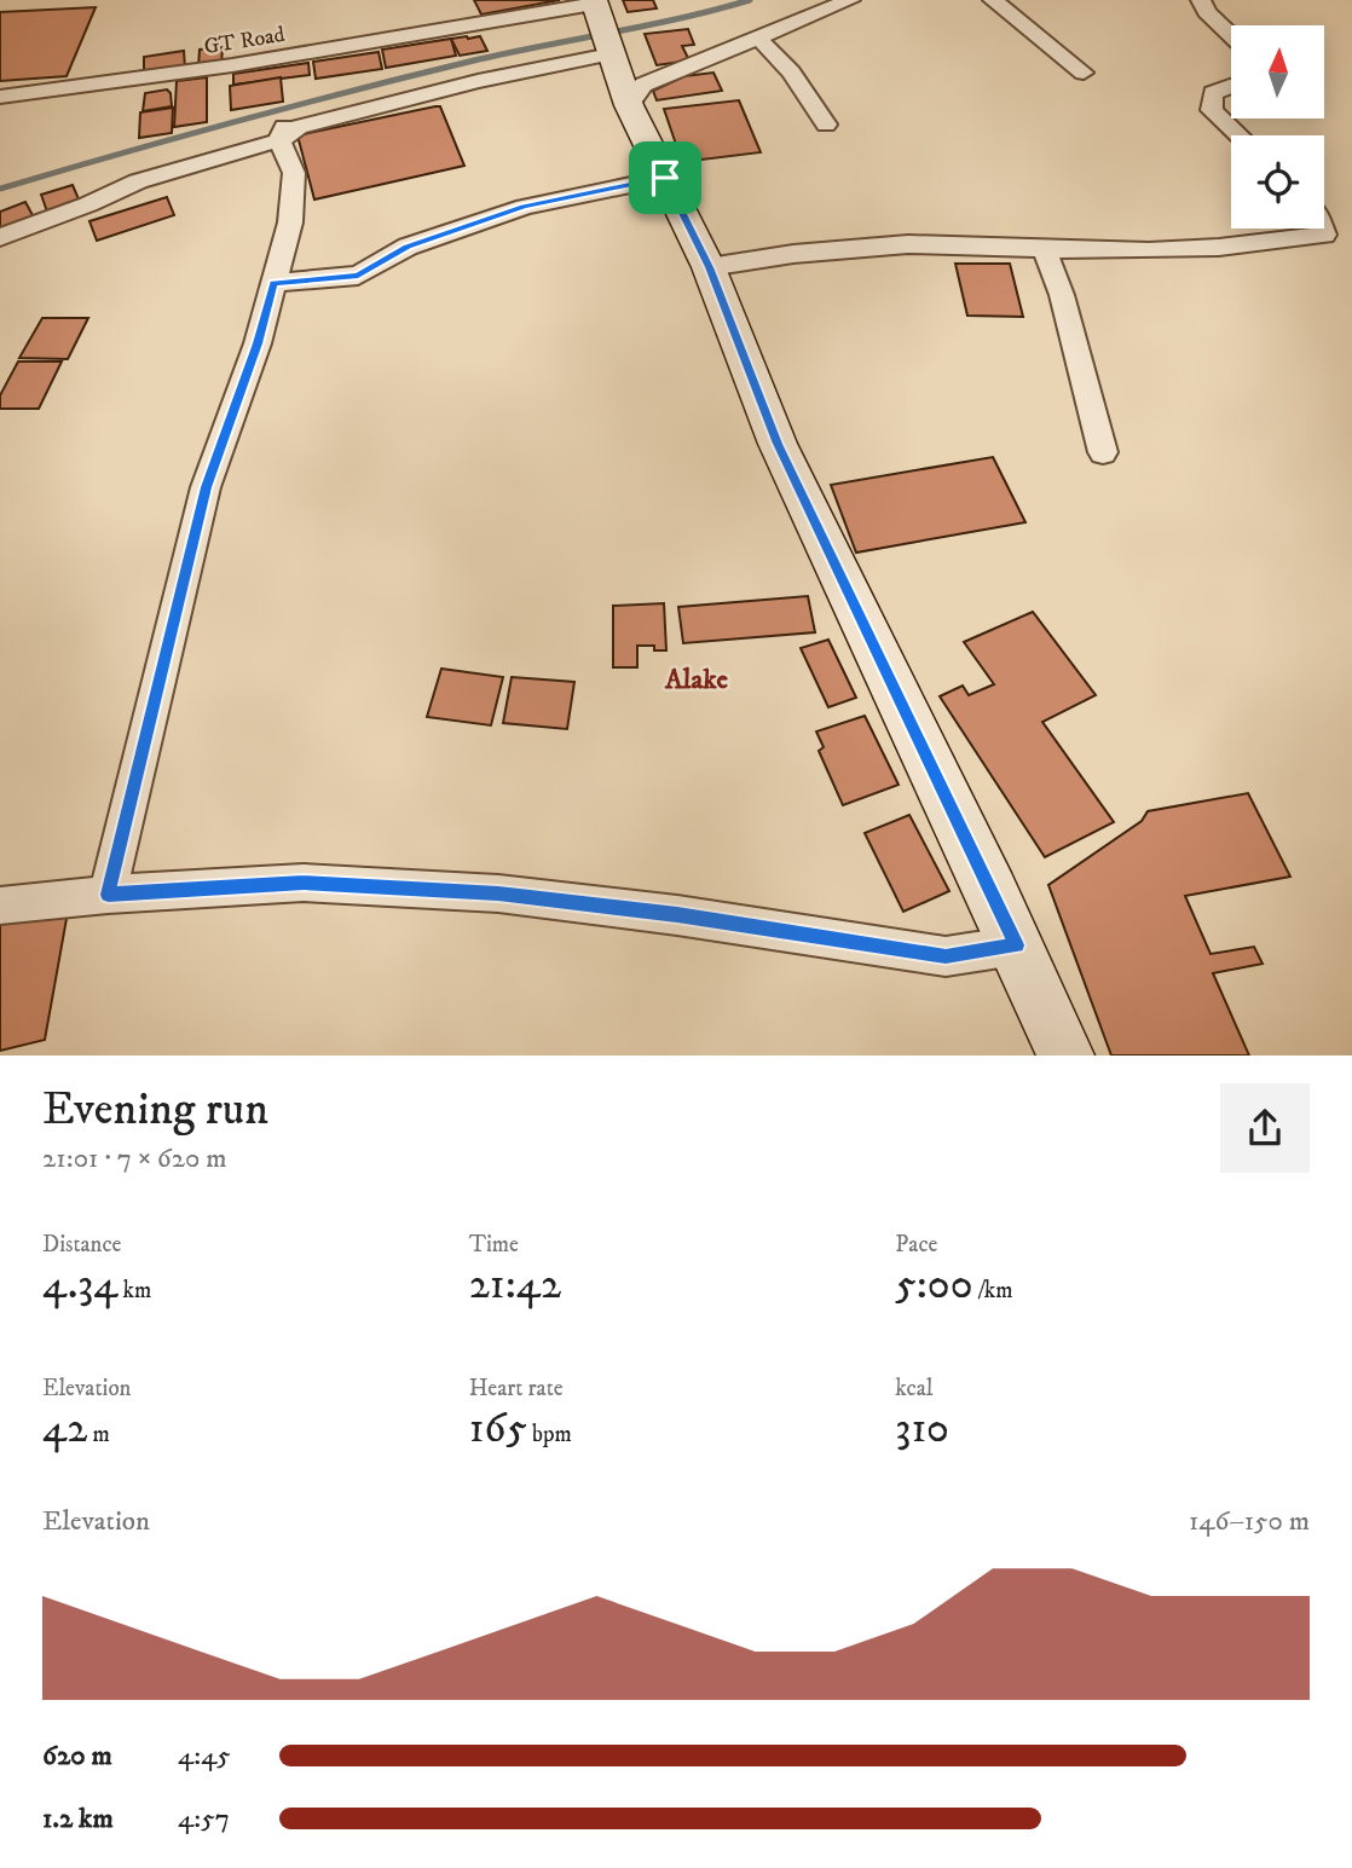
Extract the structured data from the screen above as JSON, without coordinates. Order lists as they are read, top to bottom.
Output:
{
  "streets": {
    "street": ["GT Road"]
  },
  "districts": ["Alake"],
  "north": "top",
  "page": {
    "heading": ["Evening run", "21:01 · 7 × 620 m"],
    "stats": [
      ["Distance", "4.34 km"],
      ["Time", "21:42"],
      ["Pace", "5:00 /km"],
      ["Elevation", "42 m"],
      ["Heart rate", "165 bpm"],
      ["kcal", "310"]
    ],
    "chart": ["Elevation", "146–150 m"],
    "list": [
      {
        "name": "620 m",
        "note": "4:45"
      },
      {
        "name": "1.2 km",
        "note": "4:57"
      }
    ]
  }
}
